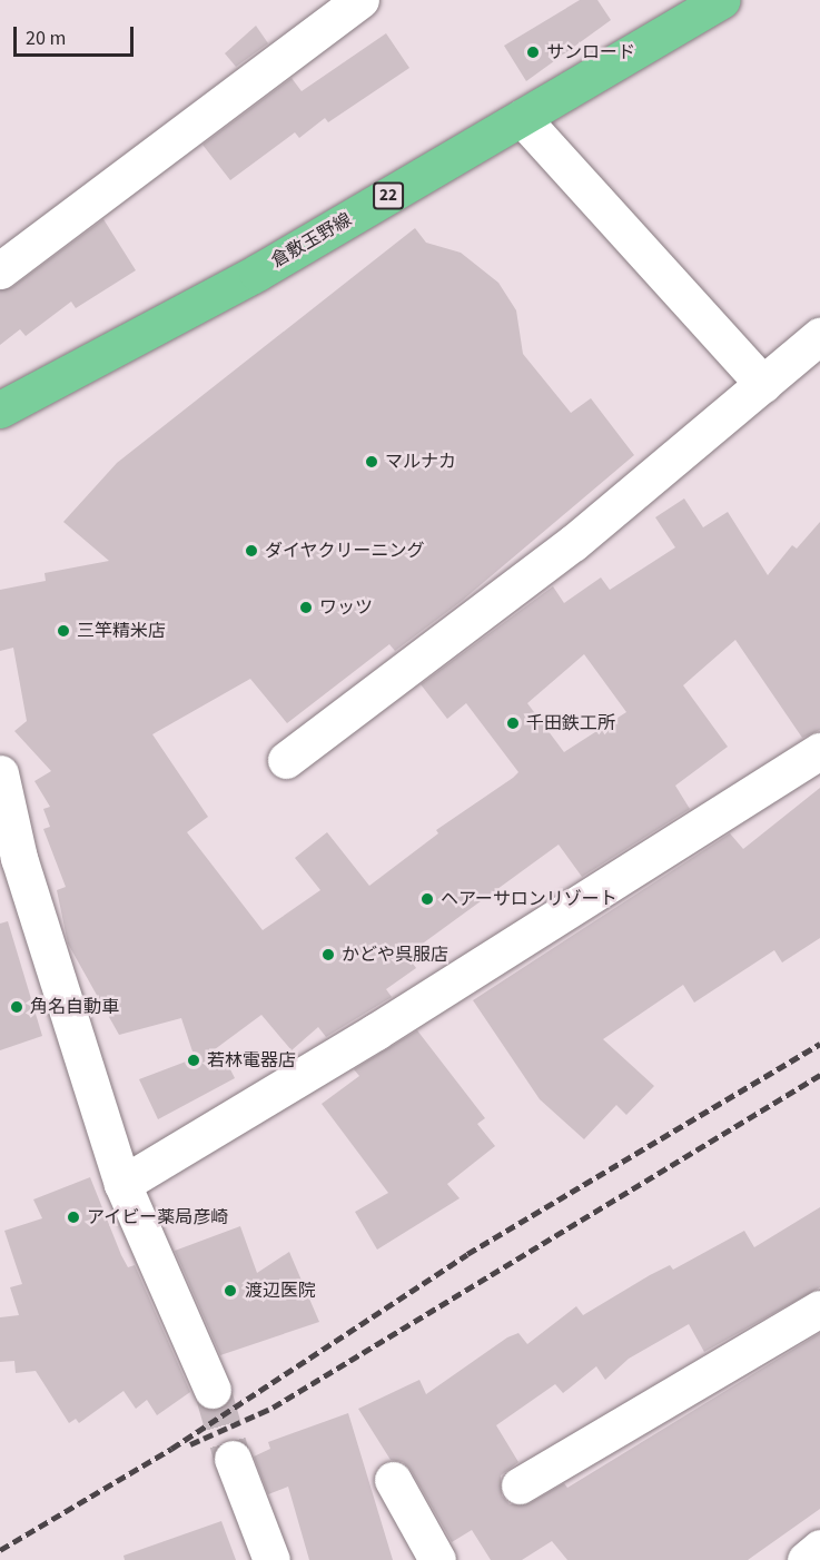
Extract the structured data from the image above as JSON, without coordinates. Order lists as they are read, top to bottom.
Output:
{
  "streets": {
    "main road": ["22", "倉敷玉野線"]
  },
  "places": [
    "サンロード",
    "マルナカ",
    "ダイヤクリーニング",
    "ワッツ",
    "三竿精米店",
    "千田鉄工所",
    "ヘアーサロンリゾート",
    "かどや呉服店",
    "角名自動車",
    "若林電器店",
    "アイビー薬局彦崎",
    "渡辺医院"
  ],
  "scale_bar": "20 m"
}
